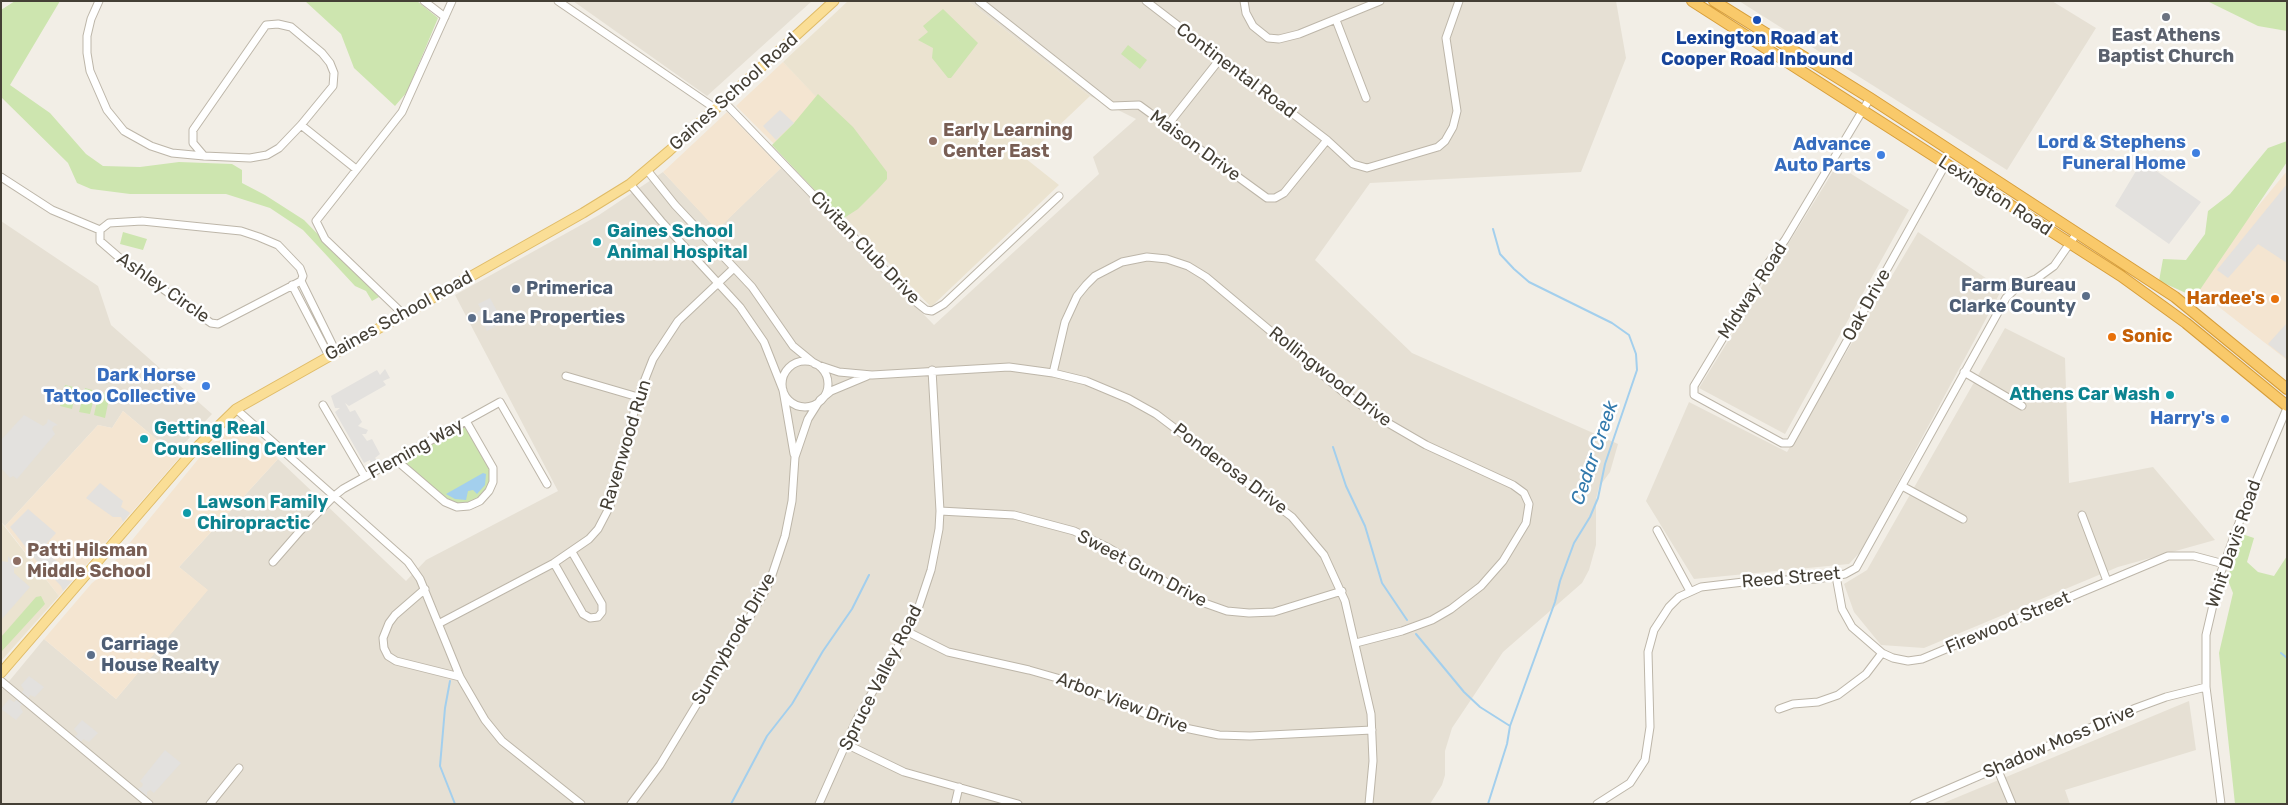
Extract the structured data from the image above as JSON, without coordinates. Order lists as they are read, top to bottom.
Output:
{
  "streets": {
    "highway": ["Lexington Road"],
    "main road": ["Gaines School Road"],
    "street": [
      "Continental Road",
      "Maison Drive",
      "Civitan Club Drive",
      "Ashley Circle",
      "Midway Road",
      "Oak Drive",
      "Rollingwood Drive",
      "Ravenwood Run",
      "Fleming Way",
      "Ponderosa Drive",
      "Whit Davis Road",
      "Sweet Gum Drive",
      "Reed Street",
      "Firewood Street",
      "Sunnybrook Drive",
      "Spruce Valley Road",
      "Arbor View Drive",
      "Shadow Moss Drive"
    ]
  },
  "crossings": [
    ["Continental Road", "Maison Drive"],
    ["Gaines School Road", "Civitan Club Drive"],
    ["Gaines School Road", "Ponderosa Drive"],
    ["Lexington Road", "Midway Road"],
    ["Lexington Road", "Oak Drive"],
    ["Lexington Road", "Whit Davis Road"],
    ["Lexington Road", "Reed Street"],
    ["Midway Road", "Oak Drive"],
    ["Rollingwood Drive", "Ponderosa Drive"],
    ["Ravenwood Run", "Ponderosa Drive"],
    ["Ponderosa Drive", "Sweet Gum Drive"],
    ["Ponderosa Drive", "Sunnybrook Drive"],
    ["Ponderosa Drive", "Spruce Valley Road"],
    ["Ponderosa Drive", "Arbor View Drive"],
    ["Whit Davis Road", "Firewood Street"],
    ["Whit Davis Road", "Shadow Moss Drive"],
    ["Sweet Gum Drive", "Spruce Valley Road"],
    ["Reed Street", "Firewood Street"],
    ["Spruce Valley Road", "Arbor View Drive"]
  ],
  "water": ["Cedar Creek"],
  "places": [
    "East Athens Baptist Church",
    "Lexington Road at Cooper Road Inbound",
    "Early Learning Center East",
    "Lord & Stephens Funeral Home",
    "Advance Auto Parts",
    "Gaines School Animal Hospital",
    "Primerica",
    "Farm Bureau Clarke County",
    "Hardee's",
    "Lane Properties",
    "Sonic",
    "Dark Horse Tattoo Collective",
    "Athens Car Wash",
    "Harry's",
    "Getting Real Counselling Center",
    "Lawson Family Chiropractic",
    "Patti Hilsman Middle School",
    "Carriage House Realty"
  ]
}
